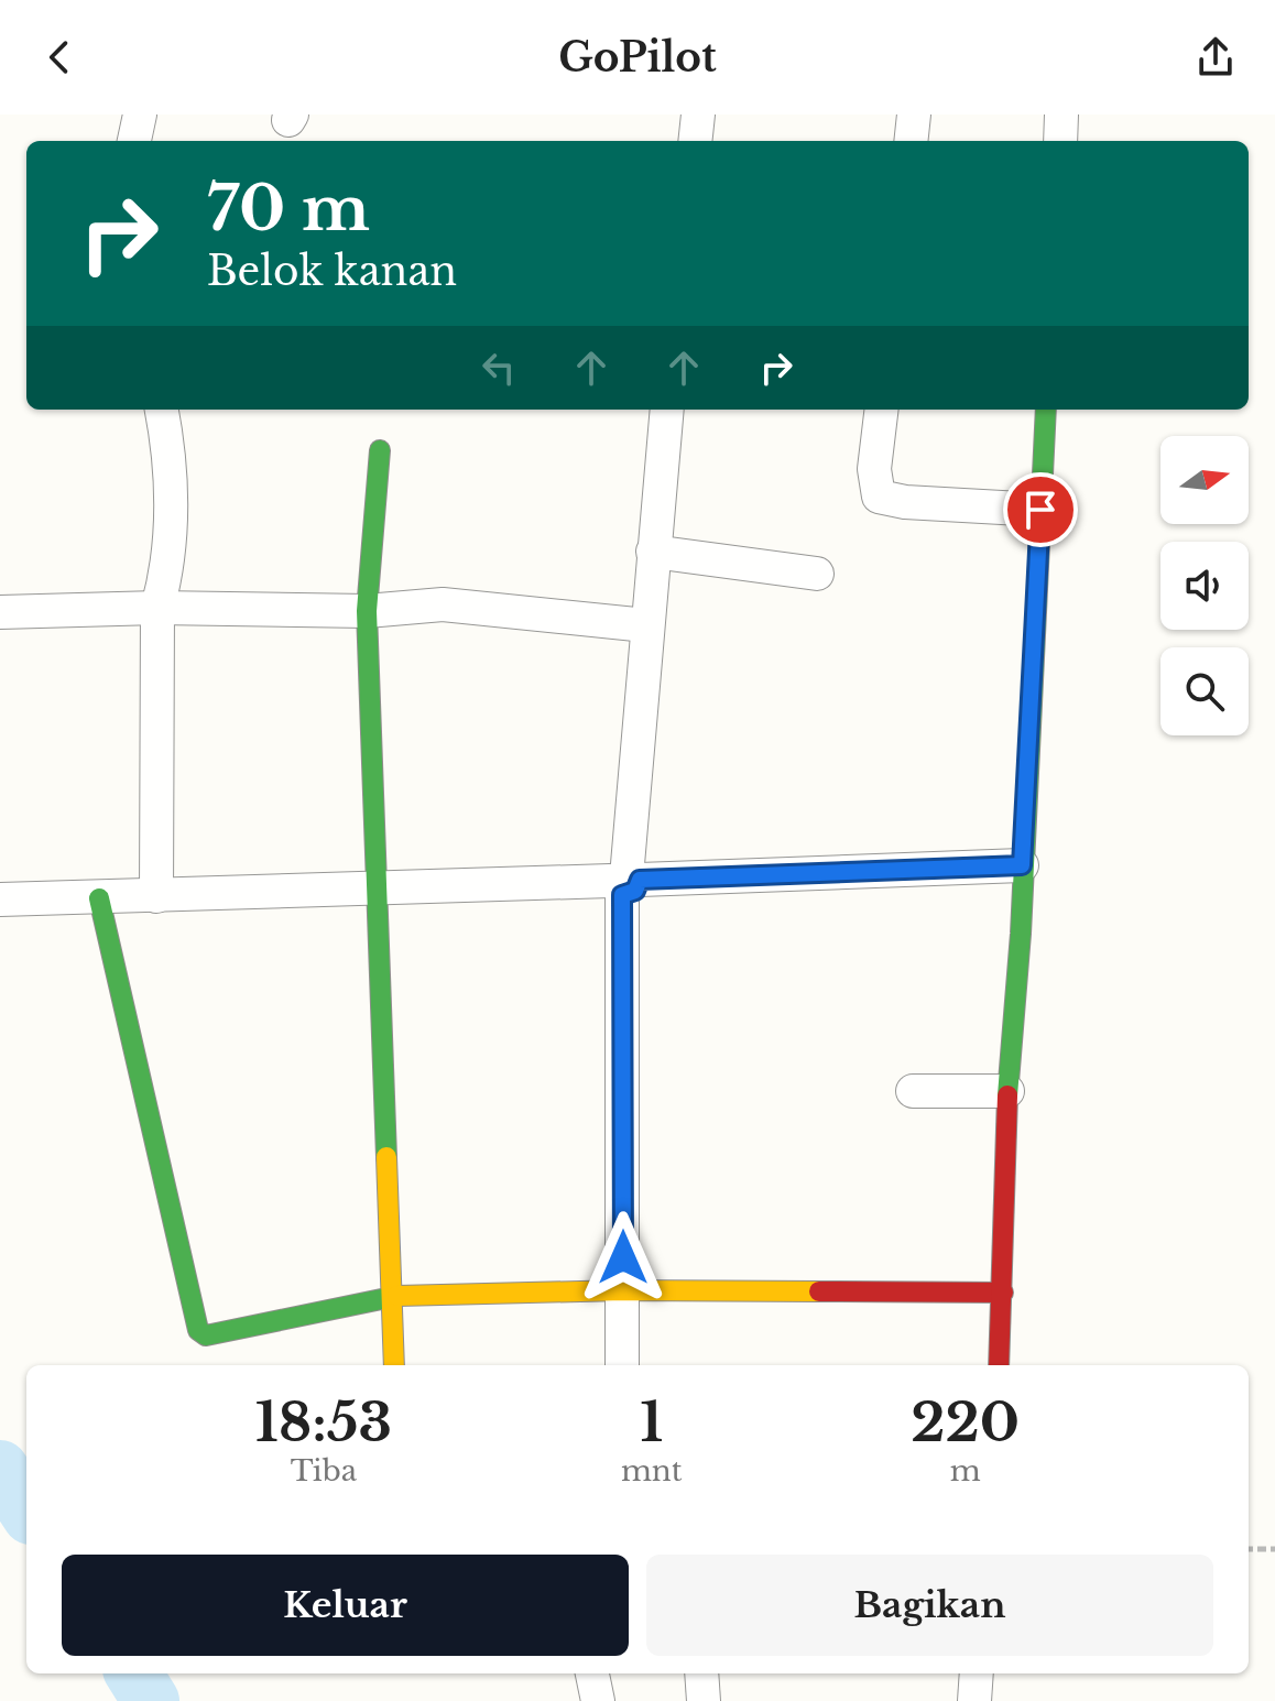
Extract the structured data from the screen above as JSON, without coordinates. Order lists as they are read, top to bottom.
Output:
{
  "north": "right",
  "page": {
    "header": "GoPilot",
    "turn": ["70 m", "Belok kanan"],
    "eta": [
      "18:53",
      "Tiba",
      "1",
      "mnt",
      "220",
      "m"
    ],
    "buttons": ["Keluar", "Bagikan"]
  }
}
